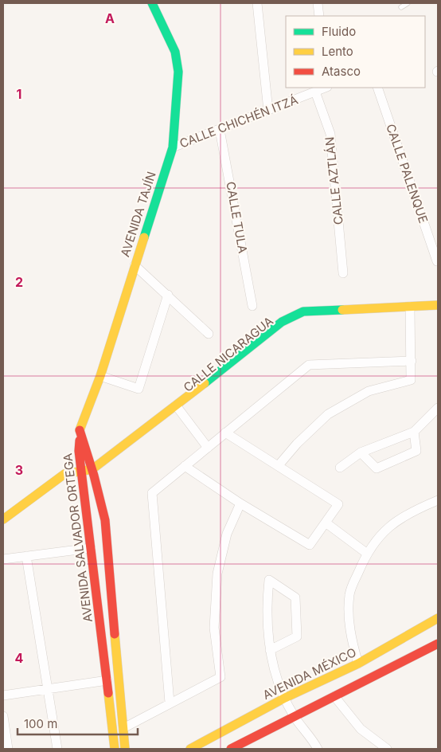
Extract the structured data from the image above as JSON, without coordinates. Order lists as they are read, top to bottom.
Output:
{
  "streets": {
    "main road": [
      "AVENIDA TAJÍN",
      "CALLE NICARAGUA",
      "AVENIDA SALVADOR ORTEGA",
      "AVENIDA MÉXICO"
    ],
    "street": [
      "CALLE CHICHÉN ITZÁ",
      "CALLE PALENQUE",
      "CALLE AZTLÁN",
      "CALLE TULA"
    ]
  },
  "crossings": [
    ["CALLE CHICHÉN ITZÁ", "CALLE AZTLÁN"],
    ["CALLE CHICHÉN ITZÁ", "AVENIDA TAJÍN"],
    ["CALLE CHICHÉN ITZÁ", "CALLE TULA"],
    ["AVENIDA TAJÍN", "AVENIDA SALVADOR ORTEGA"],
    ["CALLE NICARAGUA", "AVENIDA SALVADOR ORTEGA"]
  ],
  "legend": ["Fluido", "Lento", "Atasco"],
  "scale_bar": "100 m",
  "grid": {
    "columns": ["A"],
    "rows": [
      "1",
      "2",
      "3",
      "4"
    ]
  }
}
